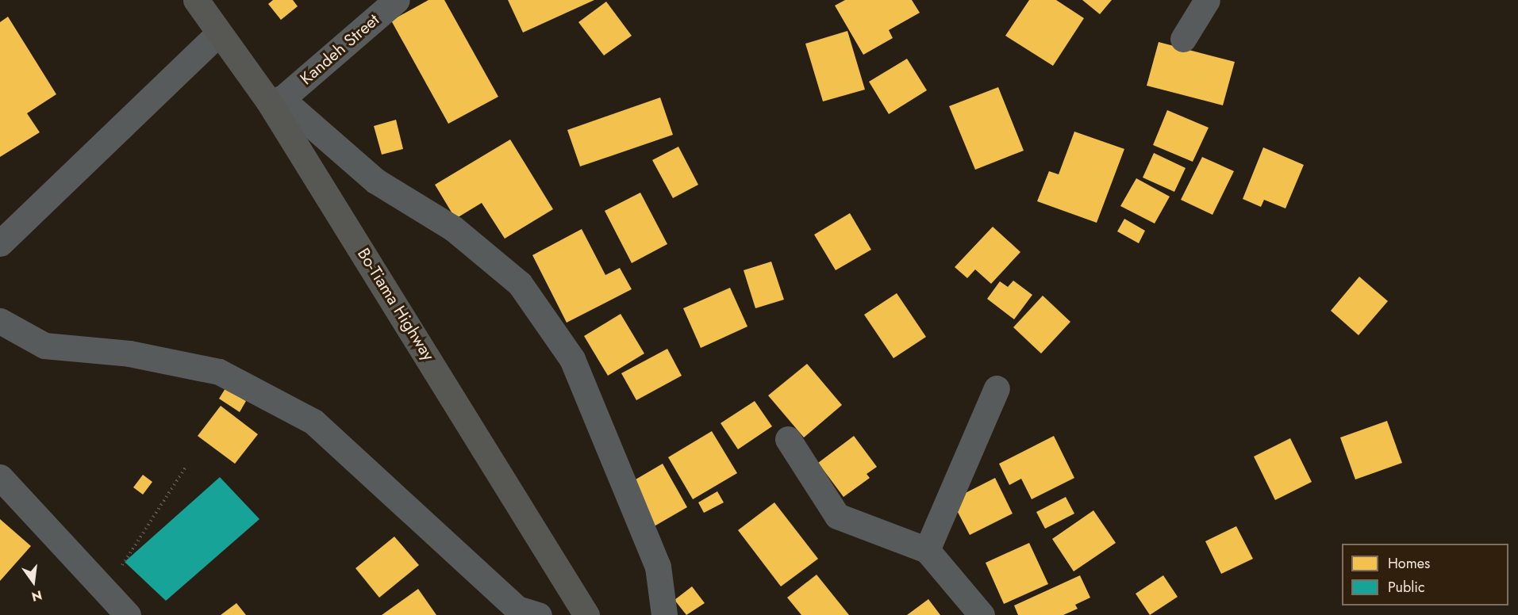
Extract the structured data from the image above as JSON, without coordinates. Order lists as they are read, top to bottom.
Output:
{
  "streets": {
    "highway": ["Bo-Tiama Highway"],
    "street": ["Kandeh Street"]
  },
  "crossings": [
    ["Kandeh Street", "Bo-Tiama Highway"]
  ],
  "legend": ["Homes", "Public"],
  "north": "bottom"
}
